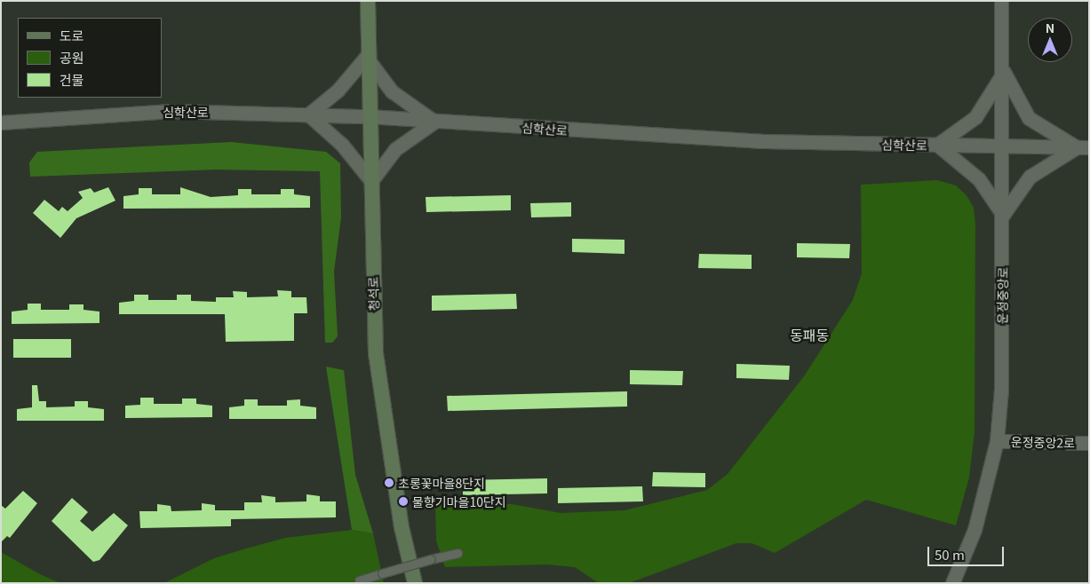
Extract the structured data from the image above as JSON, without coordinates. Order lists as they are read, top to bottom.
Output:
{
  "streets": {
    "main road": ["청석로"],
    "street": ["심학산로", "운정중앙로", "운정중앙2로"]
  },
  "crossings": [
    ["심학산로", "청석로"],
    ["심학산로", "운정중앙로"],
    ["운정중앙로", "운정중앙2로"]
  ],
  "districts": ["동패동"],
  "places": ["초롱꽃마을8단지", "물향기마을10단지"],
  "legend": ["도로", "공원", "건물"],
  "scale_bar": "50 m",
  "north": "top"
}
